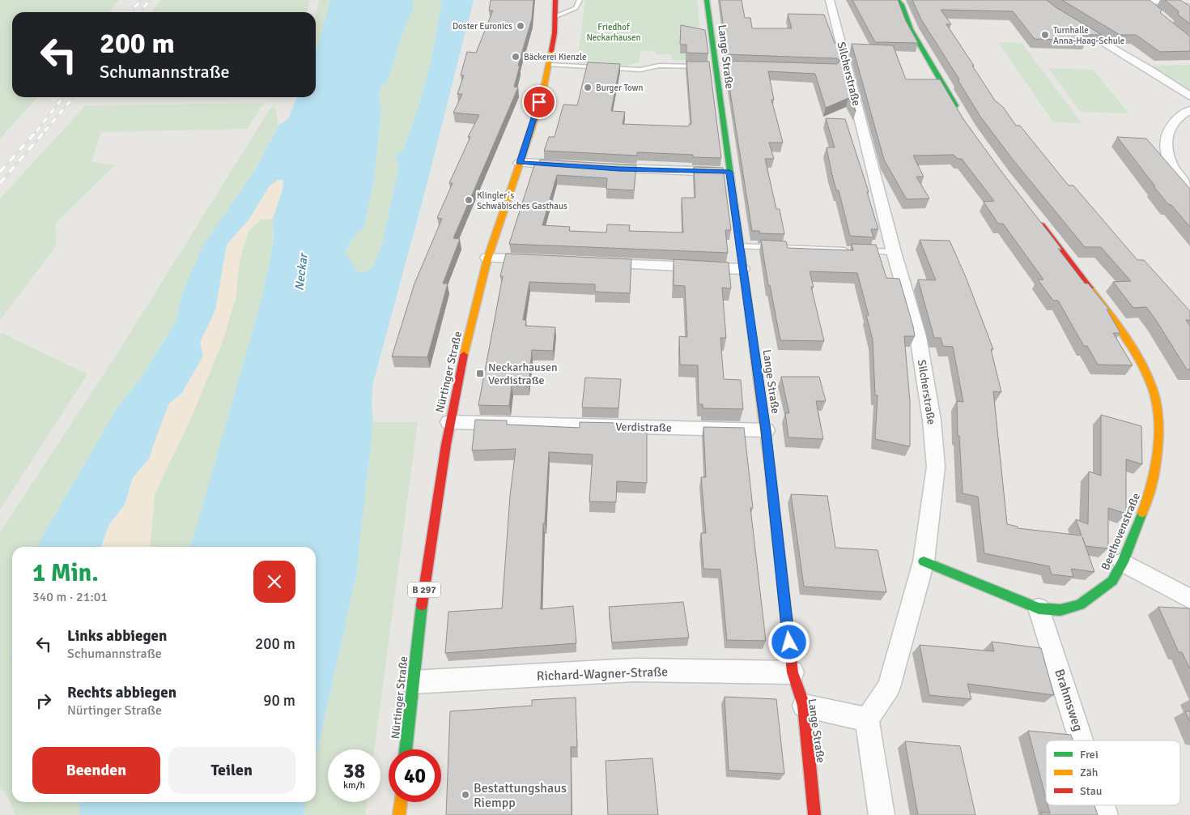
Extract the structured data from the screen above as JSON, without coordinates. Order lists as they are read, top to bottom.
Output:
{
  "streets": {
    "street": [
      "Lange Straße",
      "Silcherstraße",
      "Nürtinger Straße",
      "Verdistraße",
      "Beethovenstraße",
      "B 297",
      "Richard-Wagner-Straße",
      "Brahmsweg"
    ]
  },
  "crossings": [
    ["Lange Straße", "Verdistraße"],
    ["Lange Straße", "Richard-Wagner-Straße"],
    ["Silcherstraße", "Beethovenstraße"],
    ["Nürtinger Straße", "Verdistraße"],
    ["Nürtinger Straße", "Richard-Wagner-Straße"],
    ["Beethovenstraße", "Brahmsweg"]
  ],
  "water": ["Neckar"],
  "parks": ["Friedhof Neckarhausen"],
  "places": {
    "other": [
      "Doster Euronics",
      "Turnhalle Anna-Haag-Schule",
      "Bäckerei Kienzle",
      "Burger Town",
      "Klingler´s Schwäbisches Gasthaus",
      "Bestattungshaus Riempp"
    ],
    "transit": ["Neckarhausen Verdistraße"]
  },
  "legend": ["Frei", "Zäh", "Stau"],
  "page": {
    "turn": ["200 m", "Schumannstraße"],
    "heading": ["1 Min.", "340 m · 21:01"],
    "list": [
      {
        "name": "Links abbiegen",
        "note": "Schumannstraße",
        "value": "200 m"
      },
      {
        "name": "Rechts abbiegen",
        "note": "Nürtinger Straße",
        "value": "90 m"
      }
    ],
    "buttons": ["Beenden", "Teilen"],
    "speed": "38 km/h",
    "limit": "40"
  }
}
